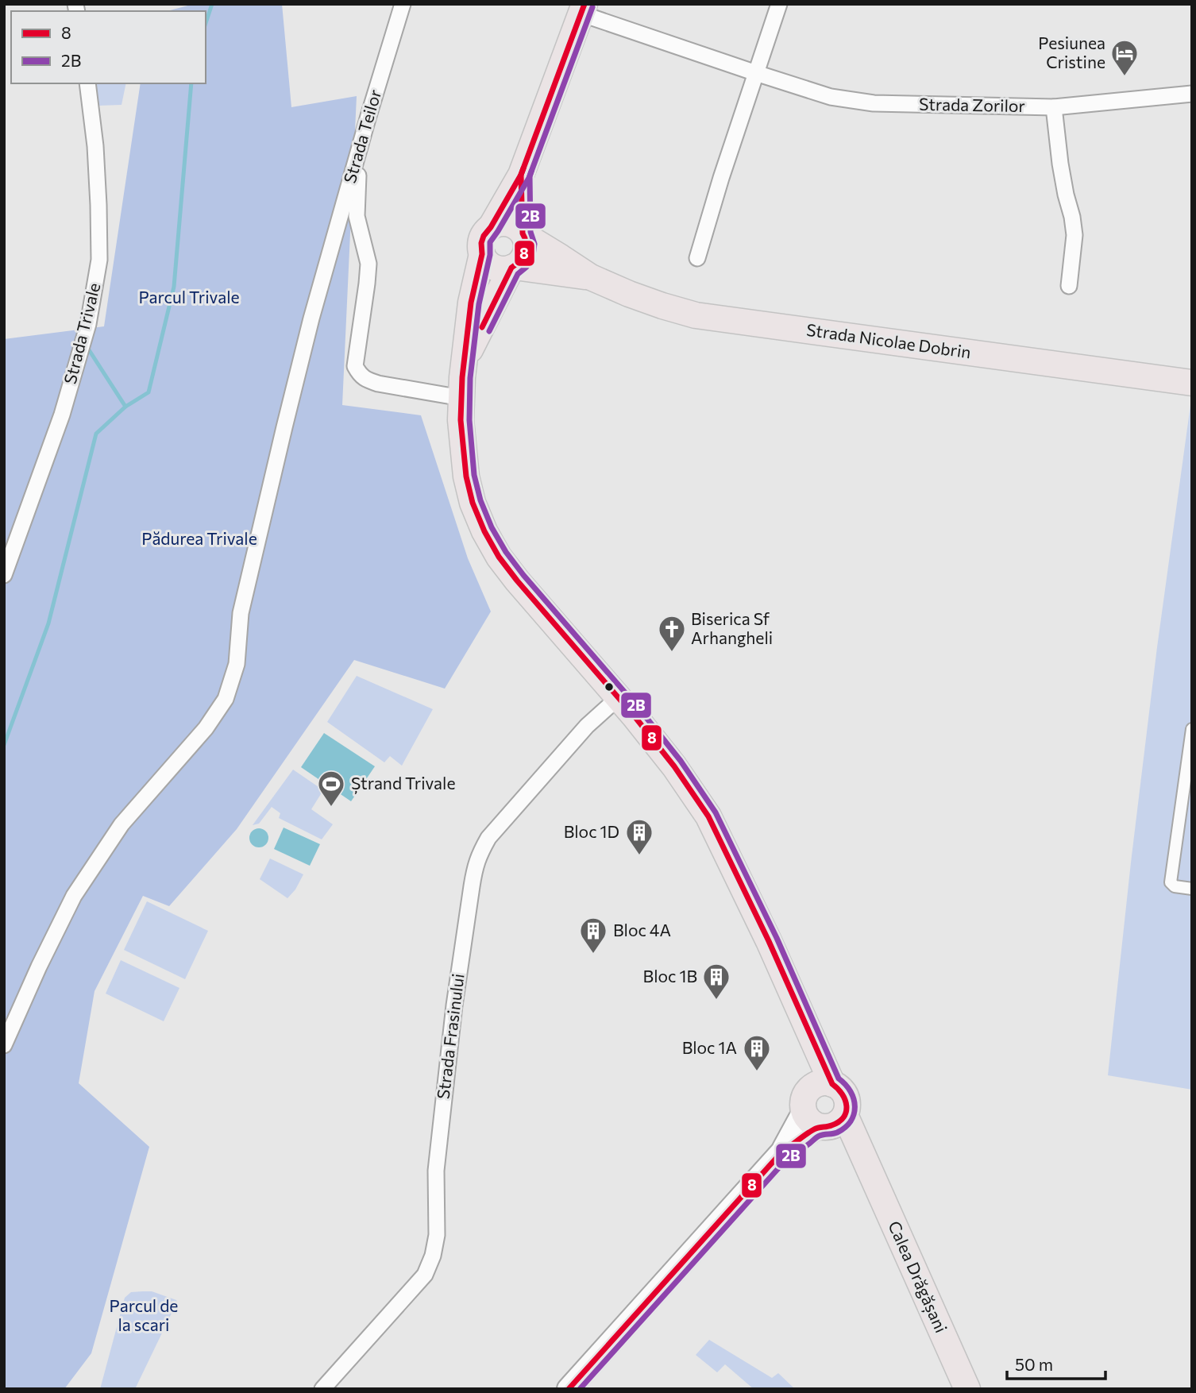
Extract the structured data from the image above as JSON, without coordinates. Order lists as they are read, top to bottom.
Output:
{
  "streets": {
    "main road": ["Strada Nicolae Dobrin", "Calea Drăgășani"],
    "street": [
      "Strada Zorilor",
      "Strada Teilor",
      "Strada Trivale",
      "Strada Frasinului"
    ]
  },
  "parks": ["Parcul Trivale", "Pădurea Trivale", "Parcul de la scari"],
  "places": {
    "hotel": ["Pesiunea Cristine"],
    "church": ["Biserica Sf Arhangheli"],
    "sports": ["Ștrand Trivale"],
    "building": [
      "Bloc 1D",
      "Bloc 4A",
      "Bloc 1B",
      "Bloc 1A"
    ]
  },
  "lines": ["transit line 8", "transit line 2B"],
  "legend": ["8", "2B"],
  "scale_bar": "50 m"
}
